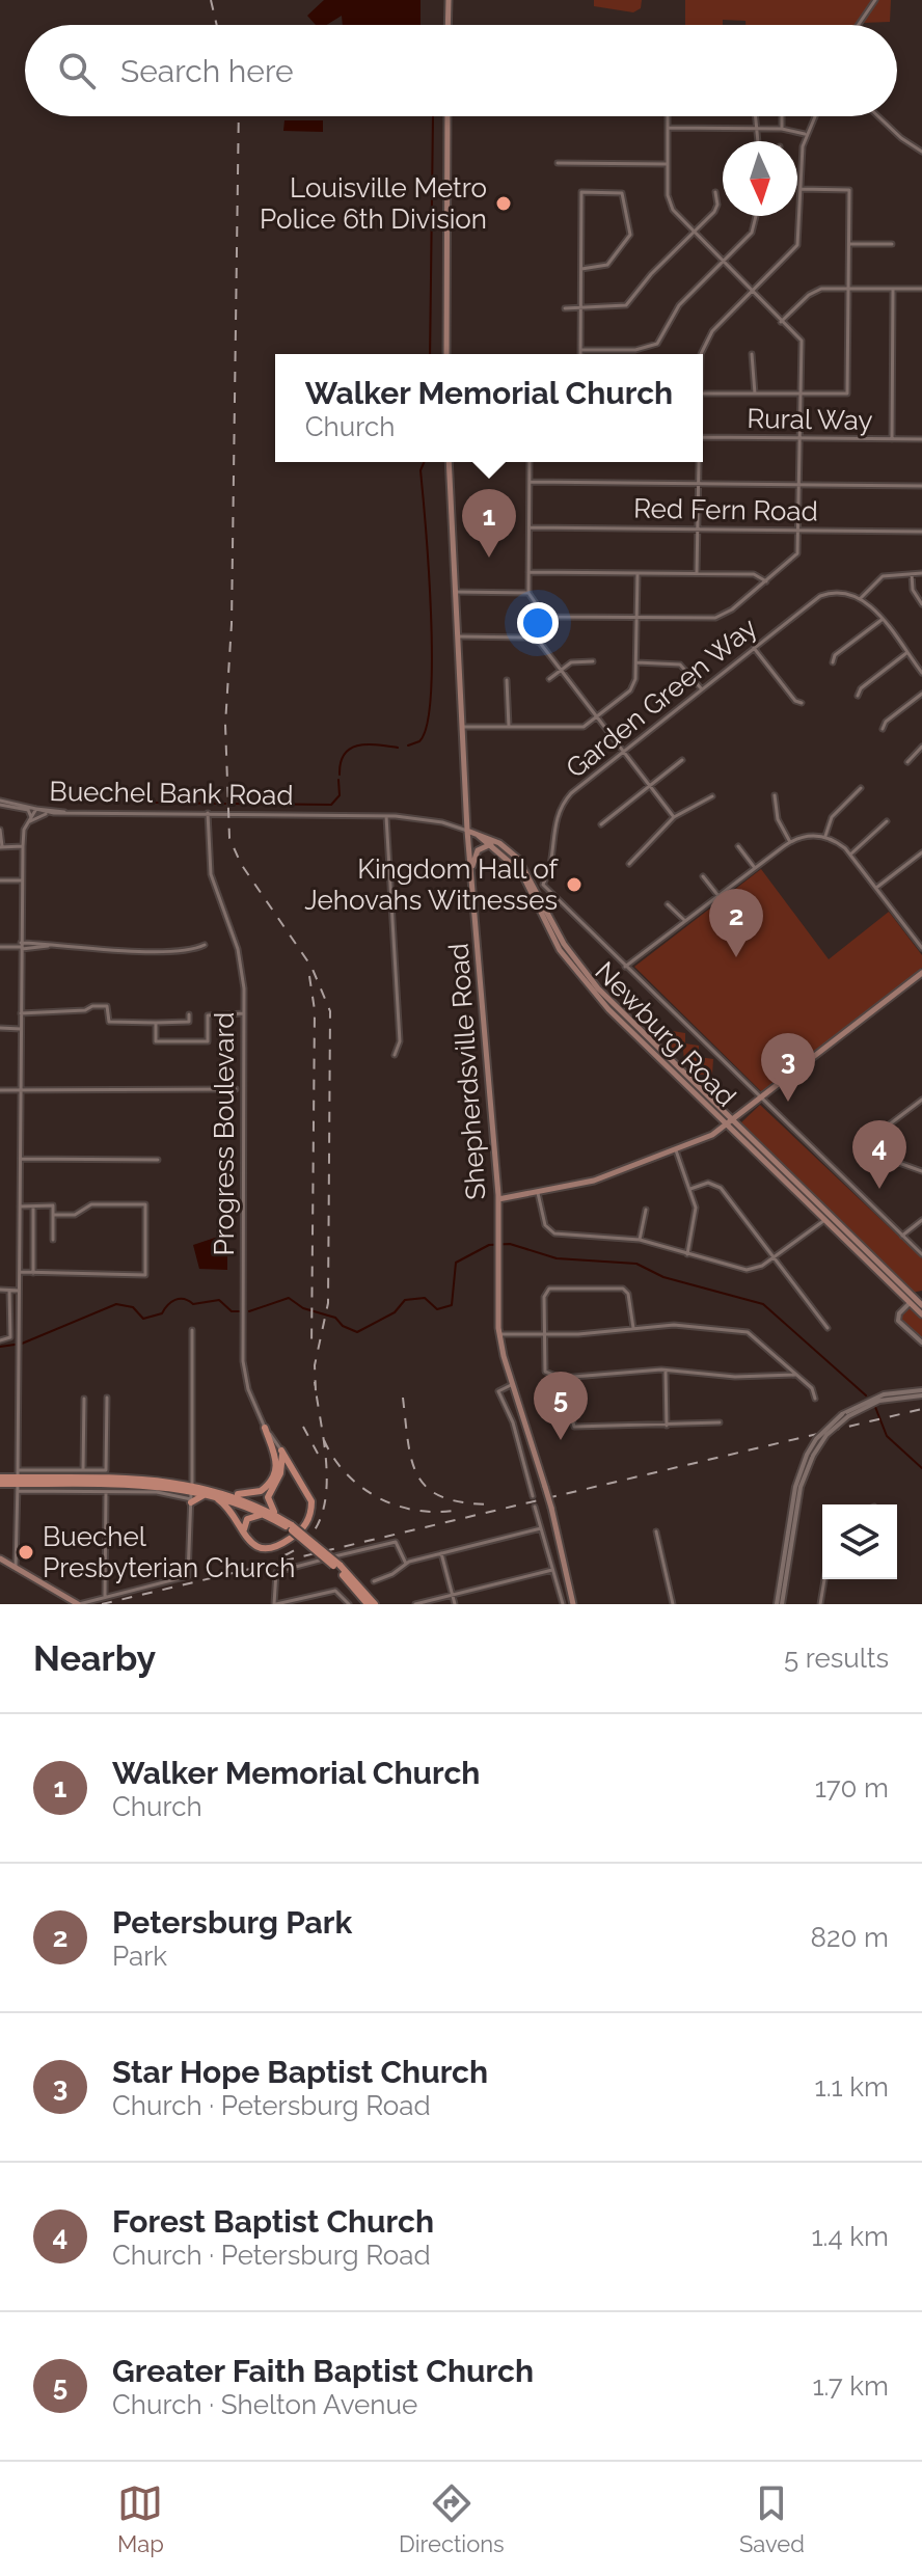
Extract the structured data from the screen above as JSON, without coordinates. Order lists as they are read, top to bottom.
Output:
{
  "streets": {
    "main road": ["Newburg Road", "Shepherdsville Road"],
    "street": [
      "Rural Way",
      "Red Fern Road",
      "Garden Green Way",
      "Buechel Bank Road",
      "Progress Boulevard"
    ]
  },
  "crossings": [
    ["Buechel Bank Road", "Newburg Road"],
    ["Buechel Bank Road", "Shepherdsville Road"],
    ["Buechel Bank Road", "Progress Boulevard"],
    ["Newburg Road", "Shepherdsville Road"]
  ],
  "places": ["Louisville Metro Police 6th Division", "Kingdom Hall of Jehovahs Witnesses", "Buechel Presbyterian Church"],
  "north": "bottom",
  "page": {
    "search": "Search here",
    "popup": ["Walker Memorial Church", "Church"],
    "pins": [
      "1",
      "2",
      "3",
      "4",
      "5"
    ],
    "heading": ["Nearby", "5 results"],
    "list": [
      {
        "mark": "1",
        "name": "Walker Memorial Church",
        "note": "Church",
        "value": "170 m"
      },
      {
        "mark": "2",
        "name": "Petersburg Park",
        "note": "Park",
        "value": "820 m"
      },
      {
        "mark": "3",
        "name": "Star Hope Baptist Church",
        "note": "Church · Petersburg Road",
        "value": "1.1 km"
      },
      {
        "mark": "4",
        "name": "Forest Baptist Church",
        "note": "Church · Petersburg Road",
        "value": "1.4 km"
      },
      {
        "mark": "5",
        "name": "Greater Faith Baptist Church",
        "note": "Church · Shelton Avenue",
        "value": "1.7 km"
      }
    ],
    "nav": ["Map", "Directions", "Saved"]
  }
}
